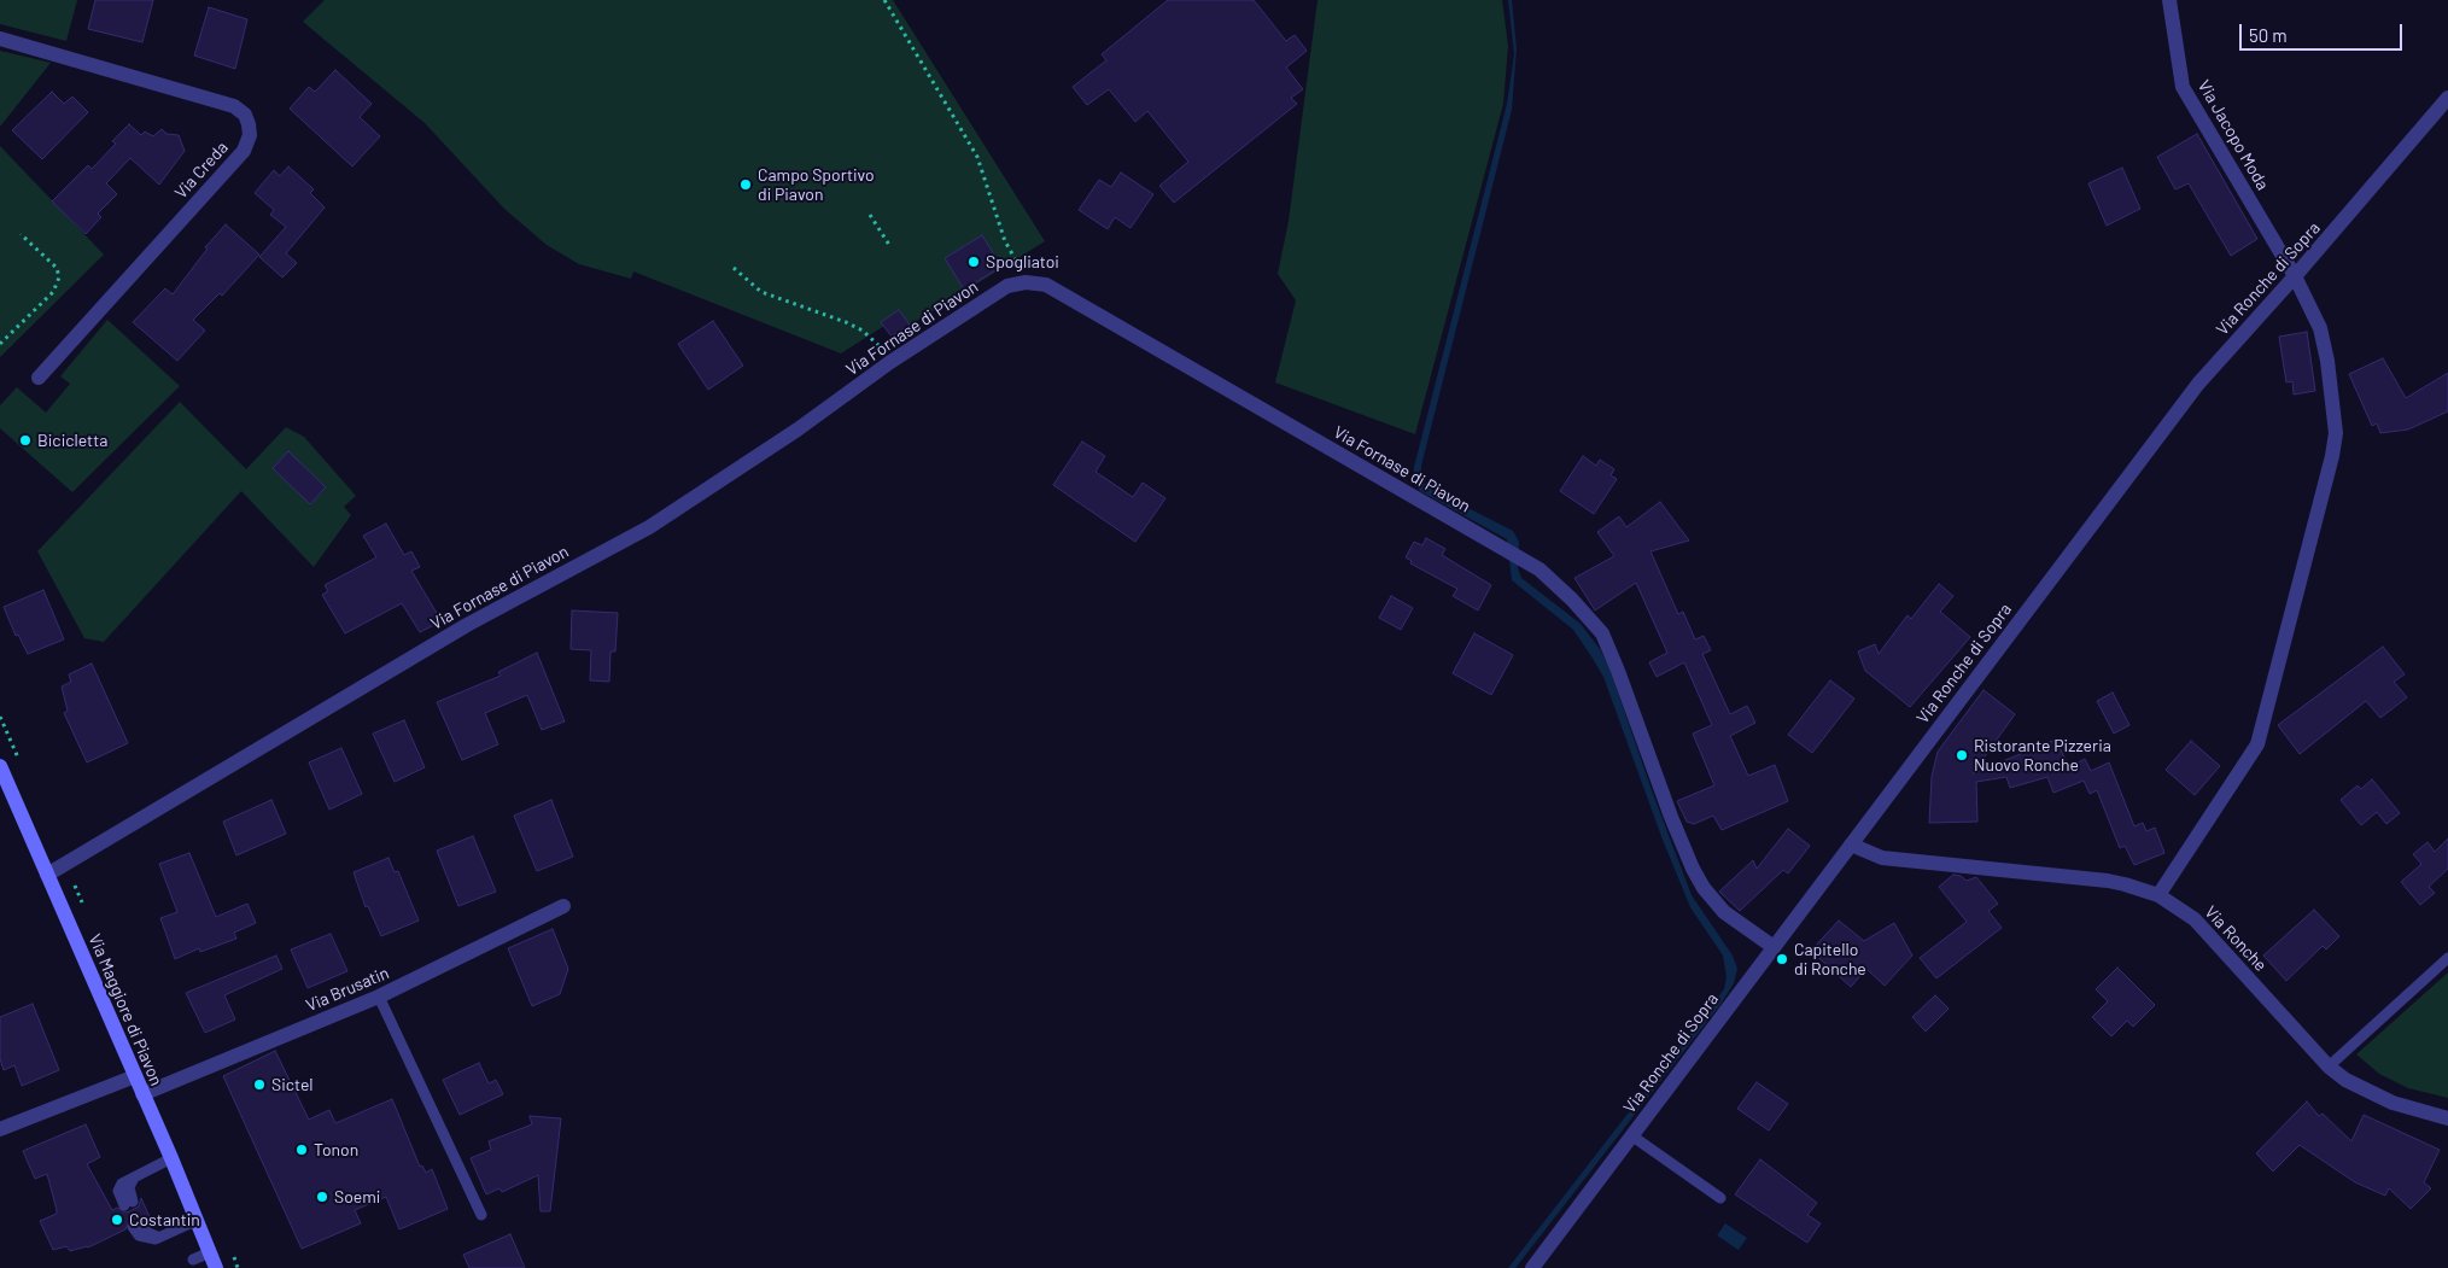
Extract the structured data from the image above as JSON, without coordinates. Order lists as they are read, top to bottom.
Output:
{
  "streets": {
    "main road": ["Via Maggiore di Piavon"],
    "street": [
      "Via Jacopo Moda",
      "Via Creda",
      "Via Ronche di Sopra",
      "Via Fornase di Piavon",
      "Via Ronche",
      "Via Brusatin"
    ]
  },
  "crossings": [
    ["Via Jacopo Moda", "Via Ronche di Sopra"],
    ["Via Jacopo Moda", "Via Ronche"],
    ["Via Ronche di Sopra", "Via Fornase di Piavon"],
    ["Via Ronche di Sopra", "Via Ronche"],
    ["Via Fornase di Piavon", "Via Maggiore di Piavon"],
    ["Via Brusatin", "Via Maggiore di Piavon"]
  ],
  "places": [
    "Campo Sportivo di Piavon",
    "Spogliatoi",
    "Bicicletta",
    "Ristorante Pizzeria Nuovo Ronche",
    "Capitello di Ronche",
    "Sictel",
    "Tonon",
    "Soemi",
    "Costantin"
  ],
  "scale_bar": "50 m"
}
